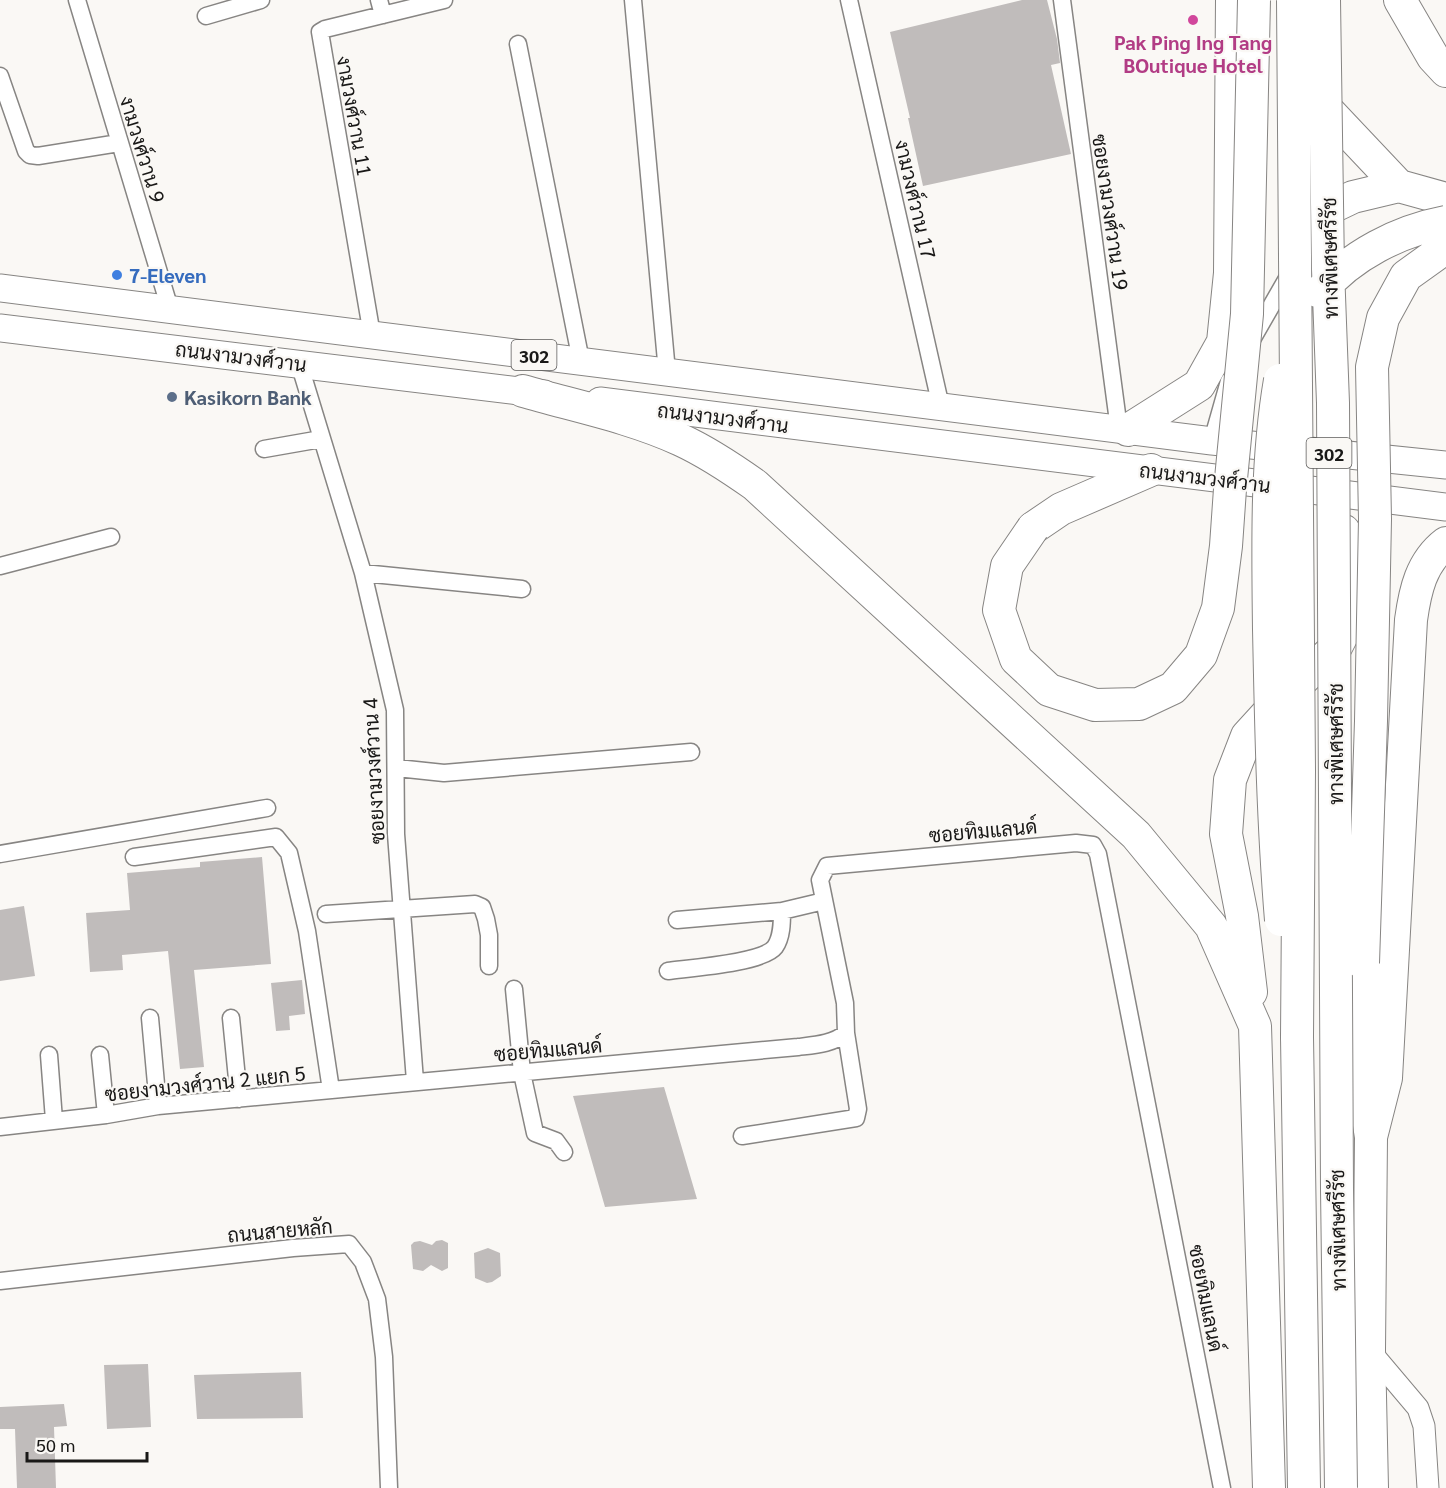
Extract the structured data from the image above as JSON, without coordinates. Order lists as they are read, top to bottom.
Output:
{
  "streets": {
    "highway": ["ทางพิเศษศรีรัช"],
    "main road": ["302", "ถนนงามวงศ์วาน"],
    "street": [
      "งามวงศ์วาน 11",
      "งามวงศ์วาน 9",
      "งามวงศ์วาน 17",
      "ซอยงามวงศ์วาน 19",
      "ซอยงามวงศ์วาน 4",
      "ซอยทิมแลนด์",
      "ซอยงามวงศ์วาน 2 แยก 5",
      "ถนนสายหลัก"
    ]
  },
  "crossings": [
    ["งามวงศ์วาน 11", "ถนนงามวงศ์วาน"],
    ["งามวงศ์วาน 9", "ถนนงามวงศ์วาน"],
    ["งามวงศ์วาน 17", "ถนนงามวงศ์วาน"],
    ["ซอยงามวงศ์วาน 19", "ถนนงามวงศ์วาน"],
    ["ถนนงามวงศ์วาน", "ซอยงามวงศ์วาน 4"],
    ["ซอยงามวงศ์วาน 4", "ซอยทิมแลนด์"],
    ["ซอยงามวงศ์วาน 4", "ซอยงามวงศ์วาน 2 แยก 5"],
    ["ซอยทิมแลนด์", "ซอยงามวงศ์วาน 2 แยก 5"]
  ],
  "places": ["Pak Ping Ing Tang BOutique Hotel", "7-Eleven", "Kasikorn Bank"],
  "scale_bar": "50 m"
}
